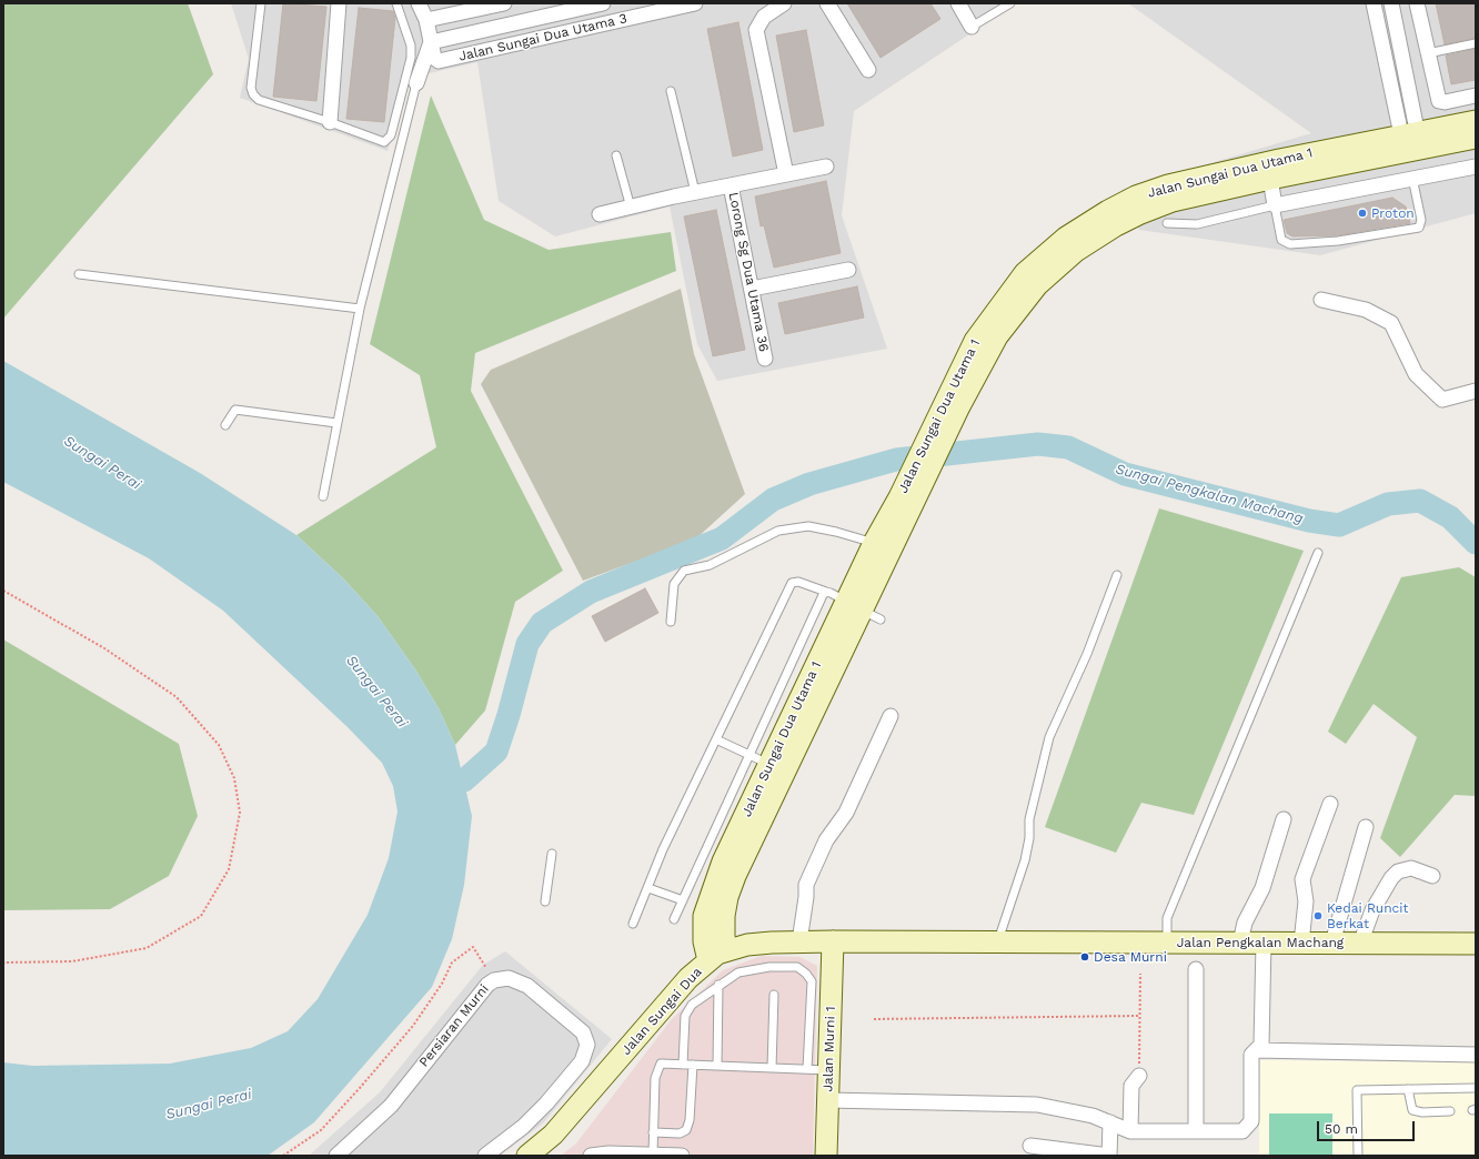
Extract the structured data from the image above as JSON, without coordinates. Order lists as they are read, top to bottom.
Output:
{
  "streets": {
    "street": [
      "Jalan Sungai Dua Utama 3",
      "Jalan Sungai Dua Utama 1",
      "Lorong Sg Dua Utama 36",
      "Jalan Pengkalan Machang",
      "Jalan Sungai Dua",
      "Persiaran Murni",
      "Jalan Murni 1"
    ]
  },
  "crossings": [
    ["Jalan Sungai Dua Utama 1", "Jalan Sungai Dua"],
    ["Jalan Pengkalan Machang", "Jalan Sungai Dua"],
    ["Jalan Pengkalan Machang", "Jalan Murni 1"],
    ["Jalan Sungai Dua", "Jalan Murni 1"]
  ],
  "water": ["Sungai Perai", "Sungai Pengkalan Machang"],
  "places": ["Proton", "Kedai Runcit Berkat", "Desa Murni"],
  "scale_bar": "50 m"
}
